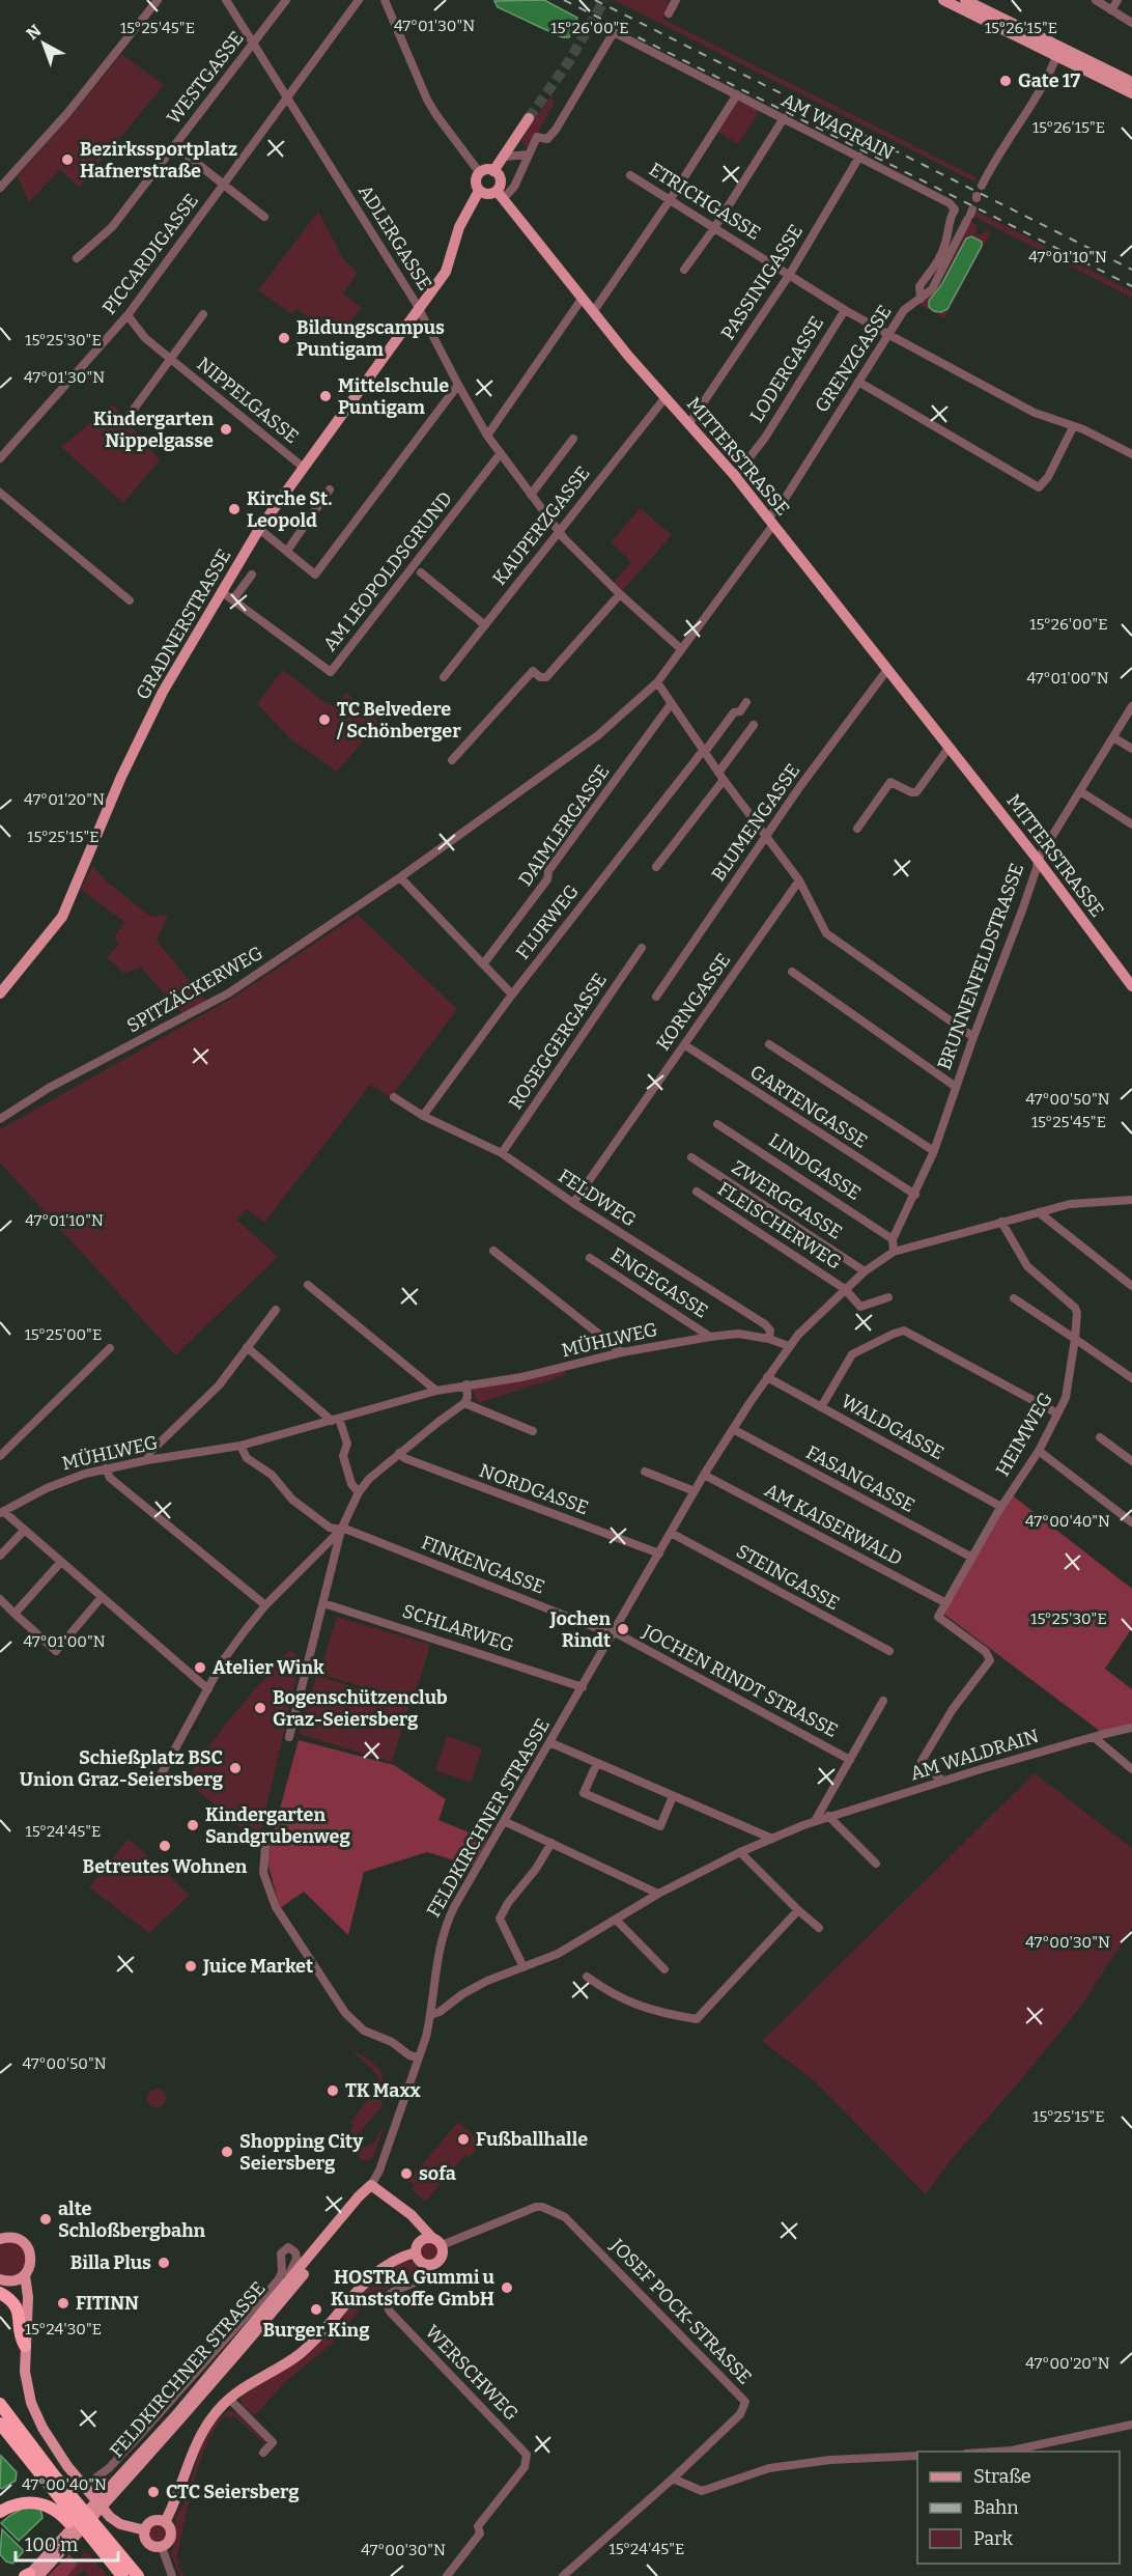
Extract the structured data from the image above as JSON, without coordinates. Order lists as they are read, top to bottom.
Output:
{
  "streets": {
    "main road": ["MITTERSTRASSE", "GRADNERSTRASSE", "FELDKIRCHNER STRASSE"],
    "street": [
      "WESTGASSE",
      "AM WAGRAIN",
      "ETRICHGASSE",
      "ADLERGASSE",
      "PICCARDIGASSE",
      "PASSINIGASSE",
      "GRENZGASSE",
      "LODERGASSE",
      "NIPPELGASSE",
      "KAUPERZGASSE",
      "AM LEOPOLDSGRUND",
      "BLUMENGASSE",
      "DAIMLERGASSE",
      "FLURWEG",
      "BRUNNENFELDSTRASSE",
      "SPITZÄCKERWEG",
      "KORNGASSE",
      "ROSEGGERGASSE",
      "GARTENGASSE",
      "LINDGASSE",
      "FELDWEG",
      "ZWERGGASSE",
      "FLEISCHERWEG",
      "ENGEGASSE",
      "MÜHLWEG",
      "WALDGASSE",
      "HEIMWEG",
      "FASANGASSE",
      "NORDGASSE",
      "AM KAISERWALD",
      "FINKENGASSE",
      "STEINGASSE",
      "SCHLARWEG",
      "JOCHEN RINDT STRASSE",
      "AM WALDRAIN",
      "JOSEF POCK-STRASSE",
      "WERSCHWEG"
    ]
  },
  "crossings": [
    ["WESTGASSE", "ADLERGASSE"],
    ["WESTGASSE", "PICCARDIGASSE"],
    ["AM WAGRAIN", "PASSINIGASSE"],
    ["AM WAGRAIN", "GRENZGASSE"],
    ["ETRICHGASSE", "PASSINIGASSE"],
    ["ETRICHGASSE", "GRENZGASSE"],
    ["ETRICHGASSE", "LODERGASSE"],
    ["ADLERGASSE", "PICCARDIGASSE"],
    ["ADLERGASSE", "GRENZGASSE"],
    ["ADLERGASSE", "KAUPERZGASSE"],
    ["ADLERGASSE", "AM LEOPOLDSGRUND"],
    ["ADLERGASSE", "GRADNERSTRASSE"],
    ["ADLERGASSE", "SPITZÄCKERWEG"],
    ["PICCARDIGASSE", "NIPPELGASSE"],
    ["PASSINIGASSE", "MITTERSTRASSE"],
    ["GRENZGASSE", "MITTERSTRASSE"],
    ["GRENZGASSE", "SPITZÄCKERWEG"],
    ["LODERGASSE", "MITTERSTRASSE"],
    ["NIPPELGASSE", "GRADNERSTRASSE"],
    ["MITTERSTRASSE", "KAUPERZGASSE"],
    ["MITTERSTRASSE", "GRADNERSTRASSE"],
    ["MITTERSTRASSE", "BLUMENGASSE"],
    ["MITTERSTRASSE", "BRUNNENFELDSTRASSE"],
    ["AM LEOPOLDSGRUND", "GRADNERSTRASSE"],
    ["FLURWEG", "FELDWEG"],
    ["BRUNNENFELDSTRASSE", "GARTENGASSE"],
    ["BRUNNENFELDSTRASSE", "LINDGASSE"],
    ["KORNGASSE", "GARTENGASSE"],
    ["KORNGASSE", "FELDWEG"],
    ["ROSEGGERGASSE", "FELDWEG"],
    ["FELDWEG", "MÜHLWEG"],
    ["ZWERGGASSE", "FELDKIRCHNER STRASSE"],
    ["FLEISCHERWEG", "FELDKIRCHNER STRASSE"],
    ["ENGEGASSE", "MÜHLWEG"],
    ["MÜHLWEG", "FINKENGASSE"],
    ["MÜHLWEG", "FELDKIRCHNER STRASSE"],
    ["WALDGASSE", "HEIMWEG"],
    ["WALDGASSE", "FELDKIRCHNER STRASSE"],
    ["HEIMWEG", "FASANGASSE"],
    ["HEIMWEG", "AM KAISERWALD"],
    ["HEIMWEG", "AM WALDRAIN"],
    ["HEIMWEG", "FELDKIRCHNER STRASSE"],
    ["FASANGASSE", "FELDKIRCHNER STRASSE"],
    ["NORDGASSE", "FELDKIRCHNER STRASSE"],
    ["AM KAISERWALD", "FELDKIRCHNER STRASSE"],
    ["FINKENGASSE", "JOCHEN RINDT STRASSE"],
    ["FINKENGASSE", "FELDKIRCHNER STRASSE"],
    ["STEINGASSE", "FELDKIRCHNER STRASSE"],
    ["SCHLARWEG", "FELDKIRCHNER STRASSE"],
    ["JOCHEN RINDT STRASSE", "AM WALDRAIN"],
    ["JOCHEN RINDT STRASSE", "FELDKIRCHNER STRASSE"],
    ["AM WALDRAIN", "FELDKIRCHNER STRASSE"],
    ["JOSEF POCK-STRASSE", "WERSCHWEG"]
  ],
  "places": [
    "Gate 17",
    "Bezirkssportplatz Hafnerstraße",
    "Bildungscampus Puntigam",
    "Mittelschule Puntigam",
    "Kindergarten Nippelgasse",
    "Kirche St. Leopold",
    "TC Belvedere / Schönberger",
    "Jochen Rindt",
    "Atelier Wink",
    "Bogenschützenclub Graz-Seiersberg",
    "Schießplatz BSC Union Graz-Seiersberg",
    "Kindergarten Sandgrubenweg",
    "Betreutes Wohnen",
    "Juice Market",
    "TK Maxx",
    "Fußballhalle",
    "Shopping City Seiersberg",
    "sofa",
    "alte Schloßbergbahn",
    "Billa Plus",
    "HOSTRA Gummi u Kunststoffe GmbH",
    "FITINN",
    "Burger King",
    "CTC Seiersberg"
  ],
  "legend": ["Straße", "Bahn", "Park"],
  "scale_bar": "100 m",
  "north": "top left",
  "coordinates": [
    "47°01'30\"N",
    "15°25'45\"E",
    "15°26'00\"E",
    "15°26'15\"E",
    "47°01'10\"N",
    "15°25'30\"E",
    "47°01'00\"N",
    "47°01'20\"N",
    "15°25'15\"E",
    "47°00'50\"N",
    "15°25'00\"E",
    "47°00'40\"N",
    "15°24'45\"E",
    "47°00'30\"N",
    "15°24'30\"E",
    "47°00'20\"N"
  ]
}
